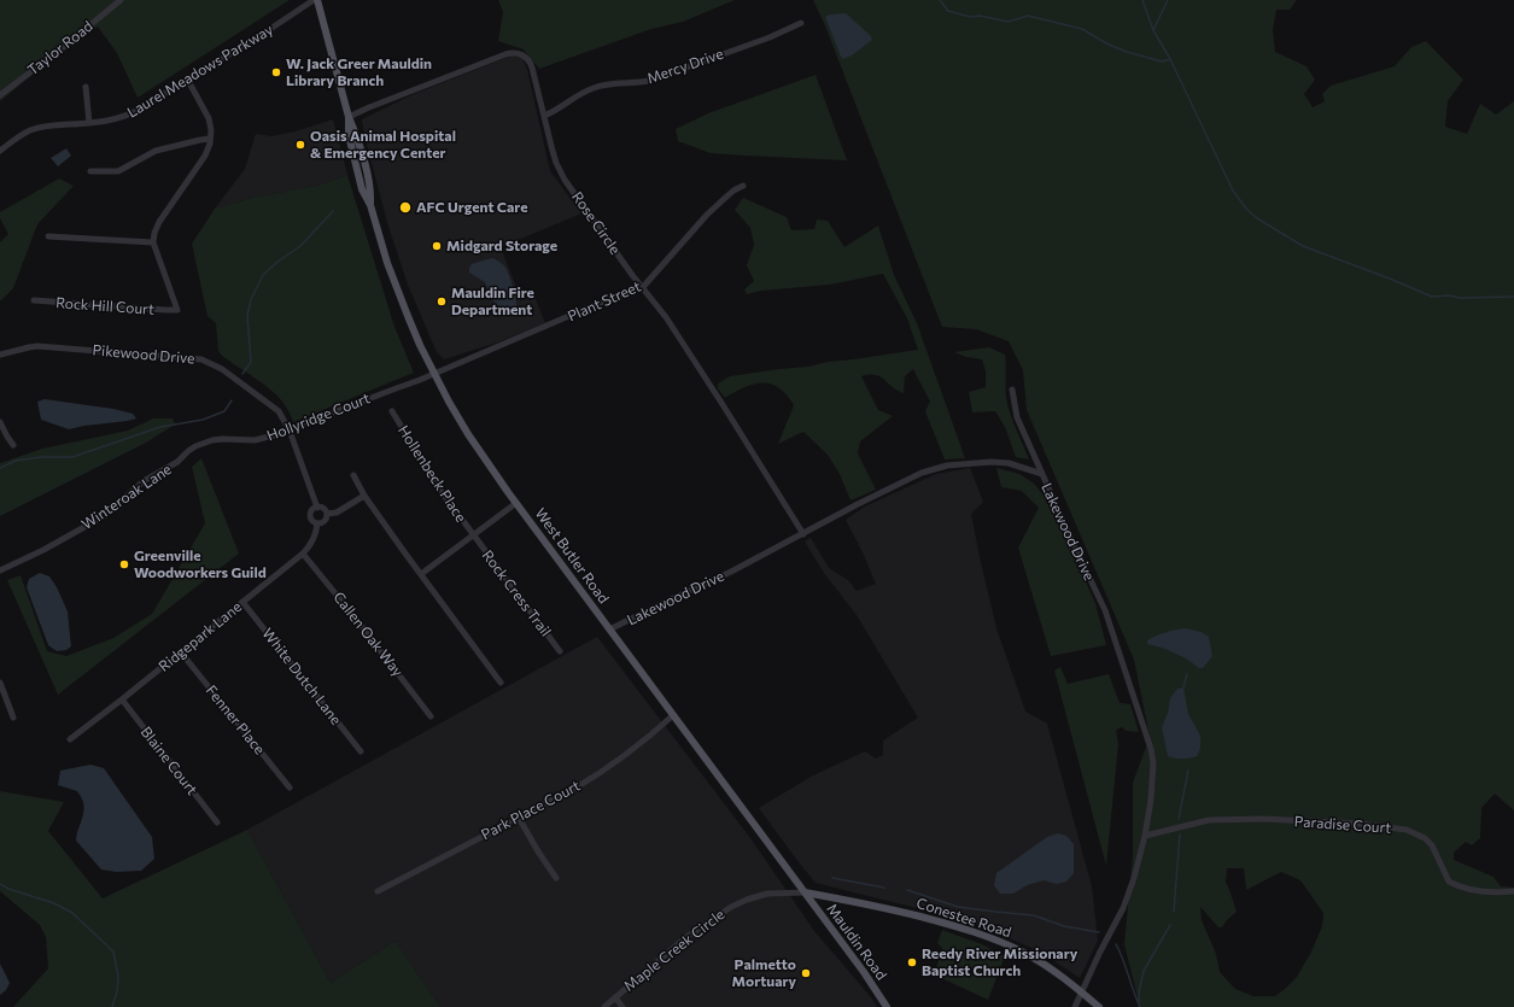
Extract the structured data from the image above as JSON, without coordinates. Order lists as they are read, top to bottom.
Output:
{
  "streets": {
    "main road": ["West Butler Road", "Conestee Road", "Mauldin Road"],
    "street": [
      "Taylor Road",
      "Mercy Drive",
      "Laurel Meadows Parkway",
      "Rose Circle",
      "Plant Street",
      "Rock Hill Court",
      "Pikewood Drive",
      "Hollyridge Court",
      "Hollenbeck Place",
      "Winteroak Lane",
      "Lakewood Drive",
      "Rock Cress Trail",
      "Callen Oak Way",
      "Ridgepark Lane",
      "White Dutch Lane",
      "Fenner Place",
      "Blaine Court",
      "Park Place Court",
      "Paradise Court",
      "Maple Creek Circle"
    ]
  },
  "crossings": [
    ["Mercy Drive", "Rose Circle"],
    ["Rose Circle", "Plant Street"],
    ["Rose Circle", "Lakewood Drive"],
    ["Rose Circle", "West Butler Road"],
    ["Plant Street", "Hollyridge Court"],
    ["Plant Street", "West Butler Road"],
    ["Pikewood Drive", "Hollyridge Court"],
    ["Hollyridge Court", "Winteroak Lane"],
    ["Hollyridge Court", "West Butler Road"],
    ["Hollenbeck Place", "Rock Cress Trail"],
    ["Lakewood Drive", "West Butler Road"],
    ["Lakewood Drive", "Paradise Court"],
    ["Lakewood Drive", "Conestee Road"],
    ["West Butler Road", "Park Place Court"],
    ["West Butler Road", "Conestee Road"],
    ["West Butler Road", "Mauldin Road"],
    ["West Butler Road", "Maple Creek Circle"],
    ["Callen Oak Way", "Ridgepark Lane"],
    ["Ridgepark Lane", "White Dutch Lane"],
    ["Ridgepark Lane", "Fenner Place"],
    ["Ridgepark Lane", "Blaine Court"],
    ["Conestee Road", "Mauldin Road"],
    ["Conestee Road", "Maple Creek Circle"],
    ["Mauldin Road", "Maple Creek Circle"]
  ],
  "places": [
    "W. Jack Greer Mauldin Library Branch",
    "Oasis Animal Hospital & Emergency Center",
    "AFC Urgent Care",
    "Midgard Storage",
    "Mauldin Fire Department",
    "Greenville Woodworkers Guild",
    "Reedy River Missionary Baptist Church",
    "Palmetto Mortuary"
  ]
}
